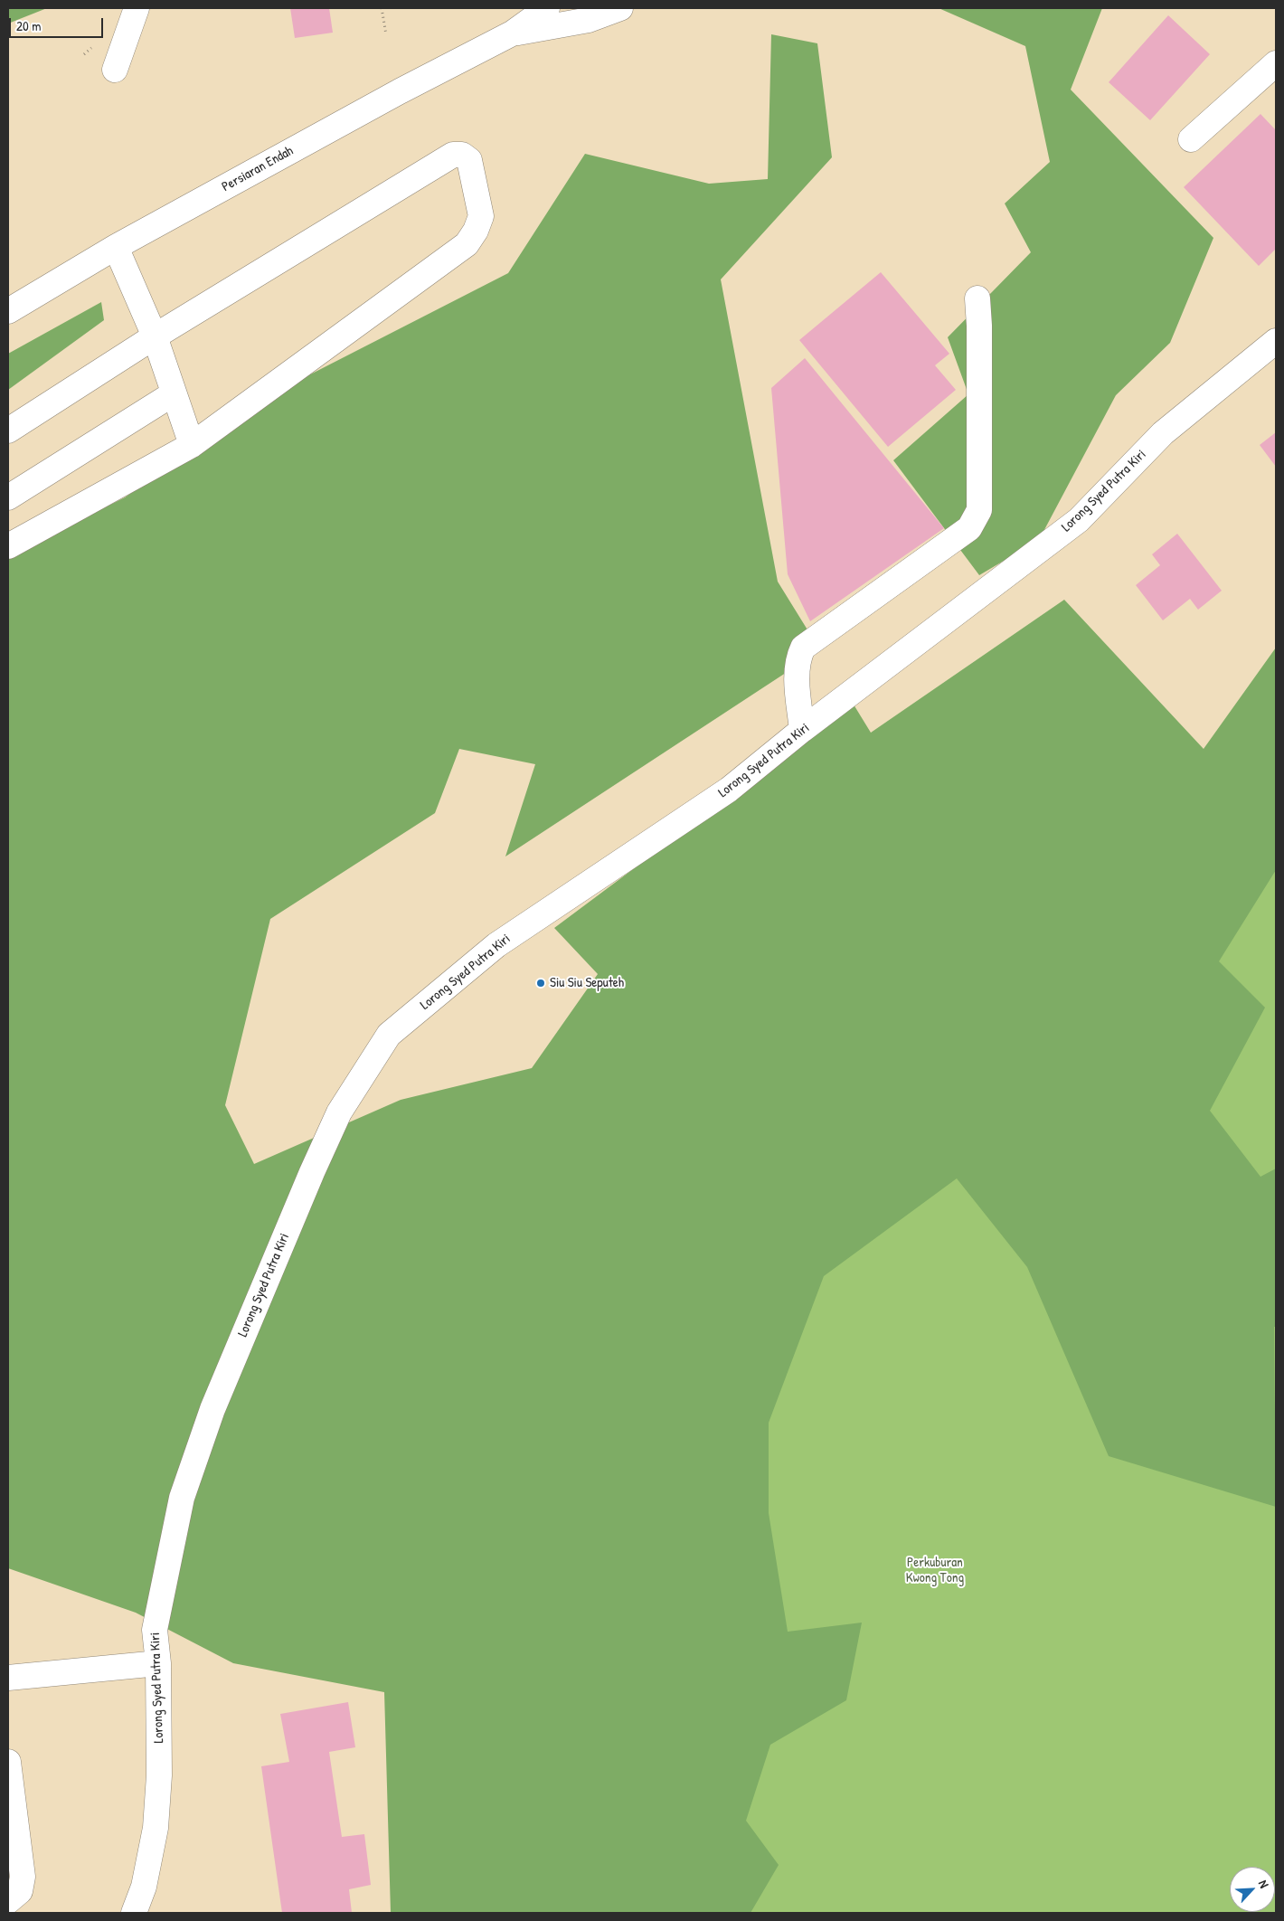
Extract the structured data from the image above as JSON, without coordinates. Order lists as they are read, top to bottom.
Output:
{
  "streets": {
    "street": ["Persiaran Endah", "Lorong Syed Putra Kiri"]
  },
  "parks": ["Perkuburan Kwong Tong"],
  "places": ["Siu Siu Seputeh"],
  "scale_bar": "20 m",
  "north": "top right"
}
